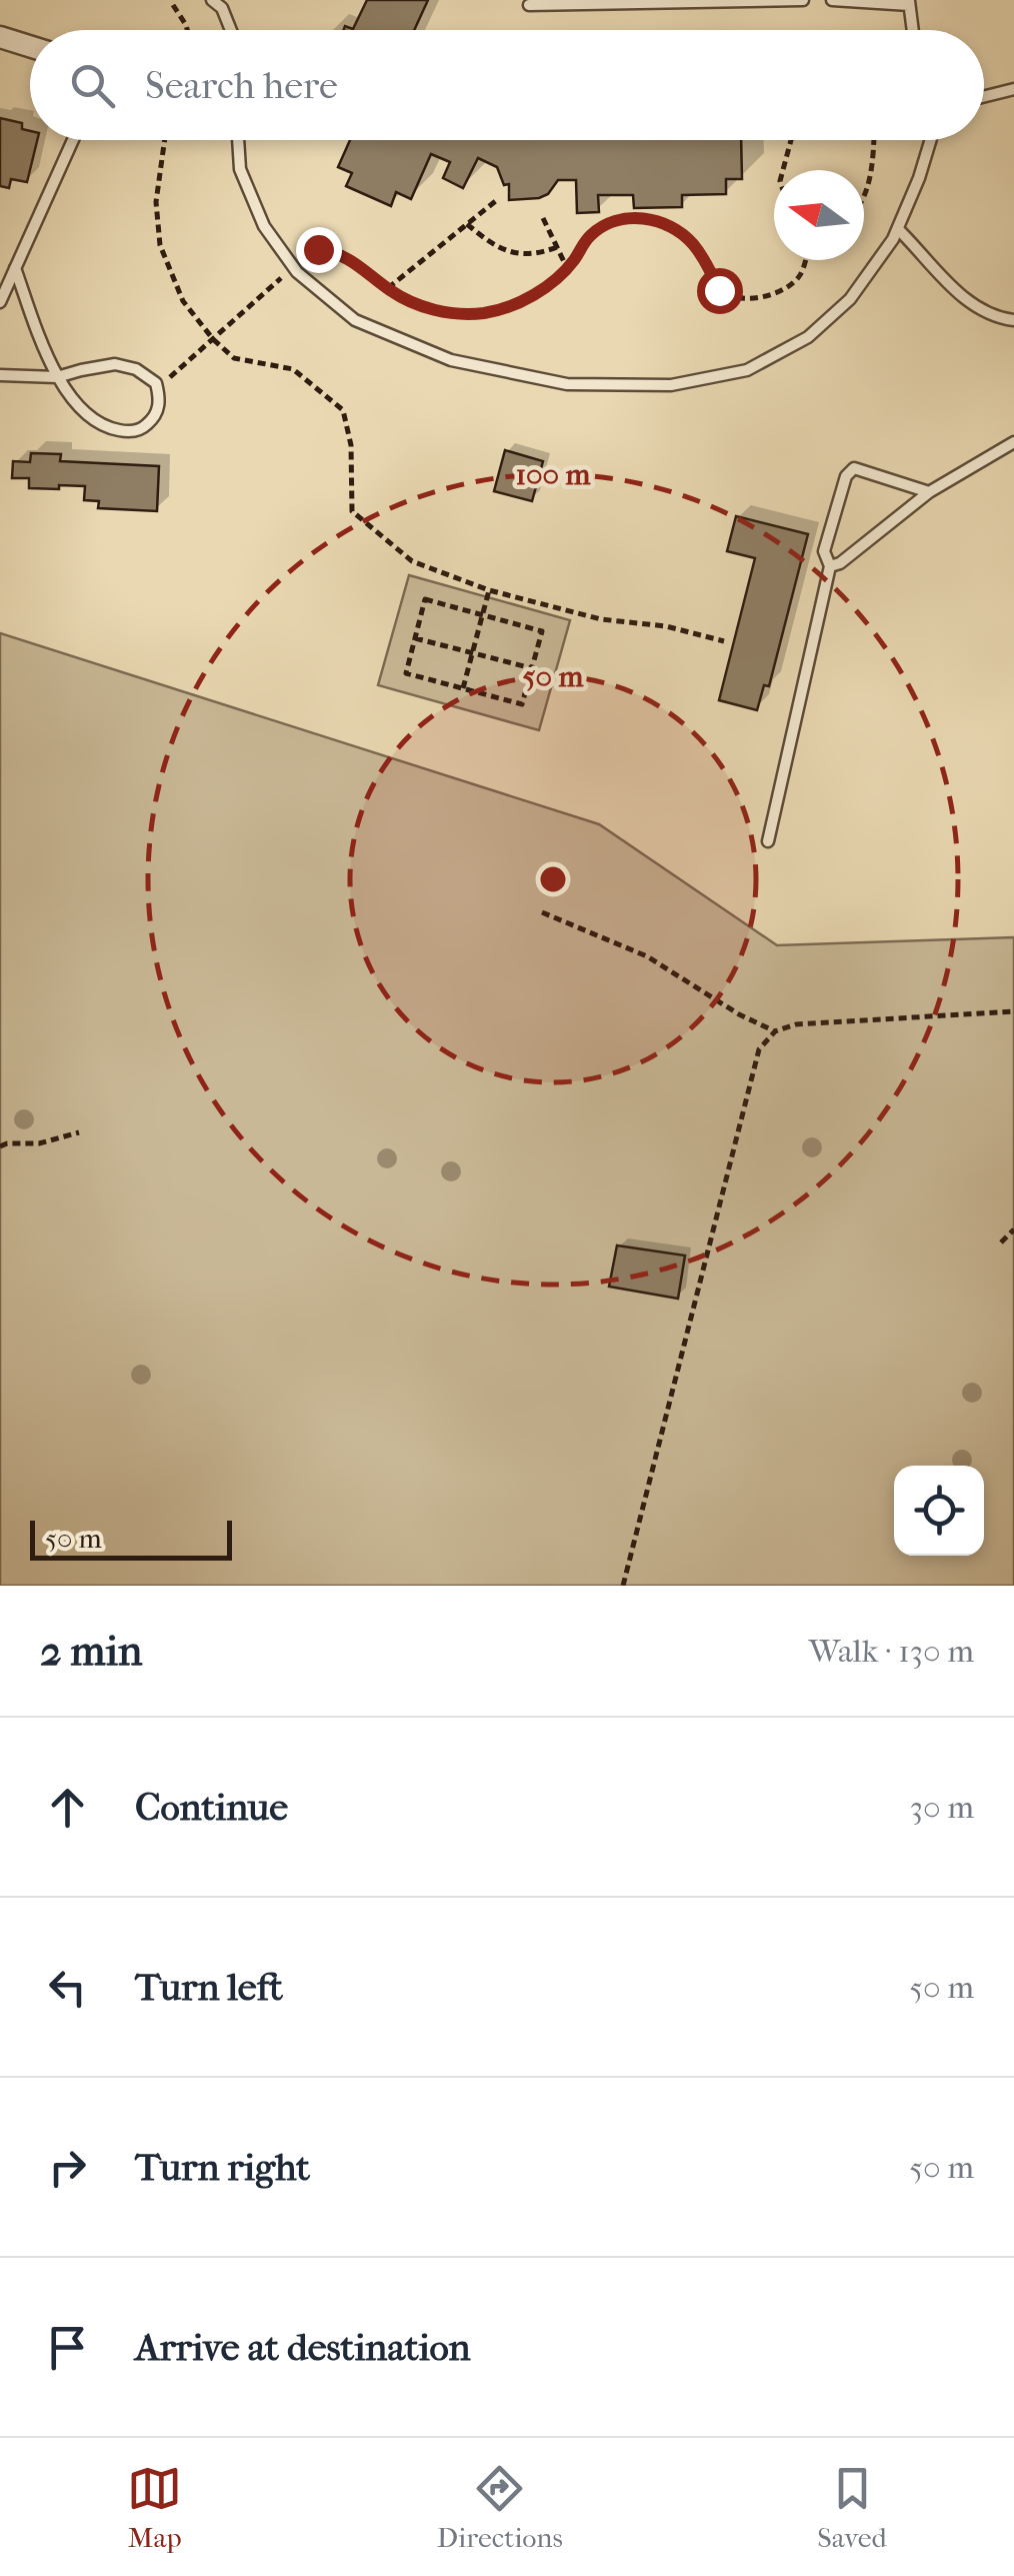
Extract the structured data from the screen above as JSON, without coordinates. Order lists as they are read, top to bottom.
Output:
{
  "scale_bar": "50 m",
  "north": "left",
  "page": {
    "search": "Search here",
    "scale": "50 m",
    "heading": ["2 min", "Walk · 130 m"],
    "list": [
      ["Continue", "30 m"],
      ["Turn left", "50 m"],
      ["Turn right", "50 m"],
      "Arrive at destination"
    ],
    "nav": ["Map", "Directions", "Saved"]
  },
  "rings": ["100 m", "50 m"]
}
